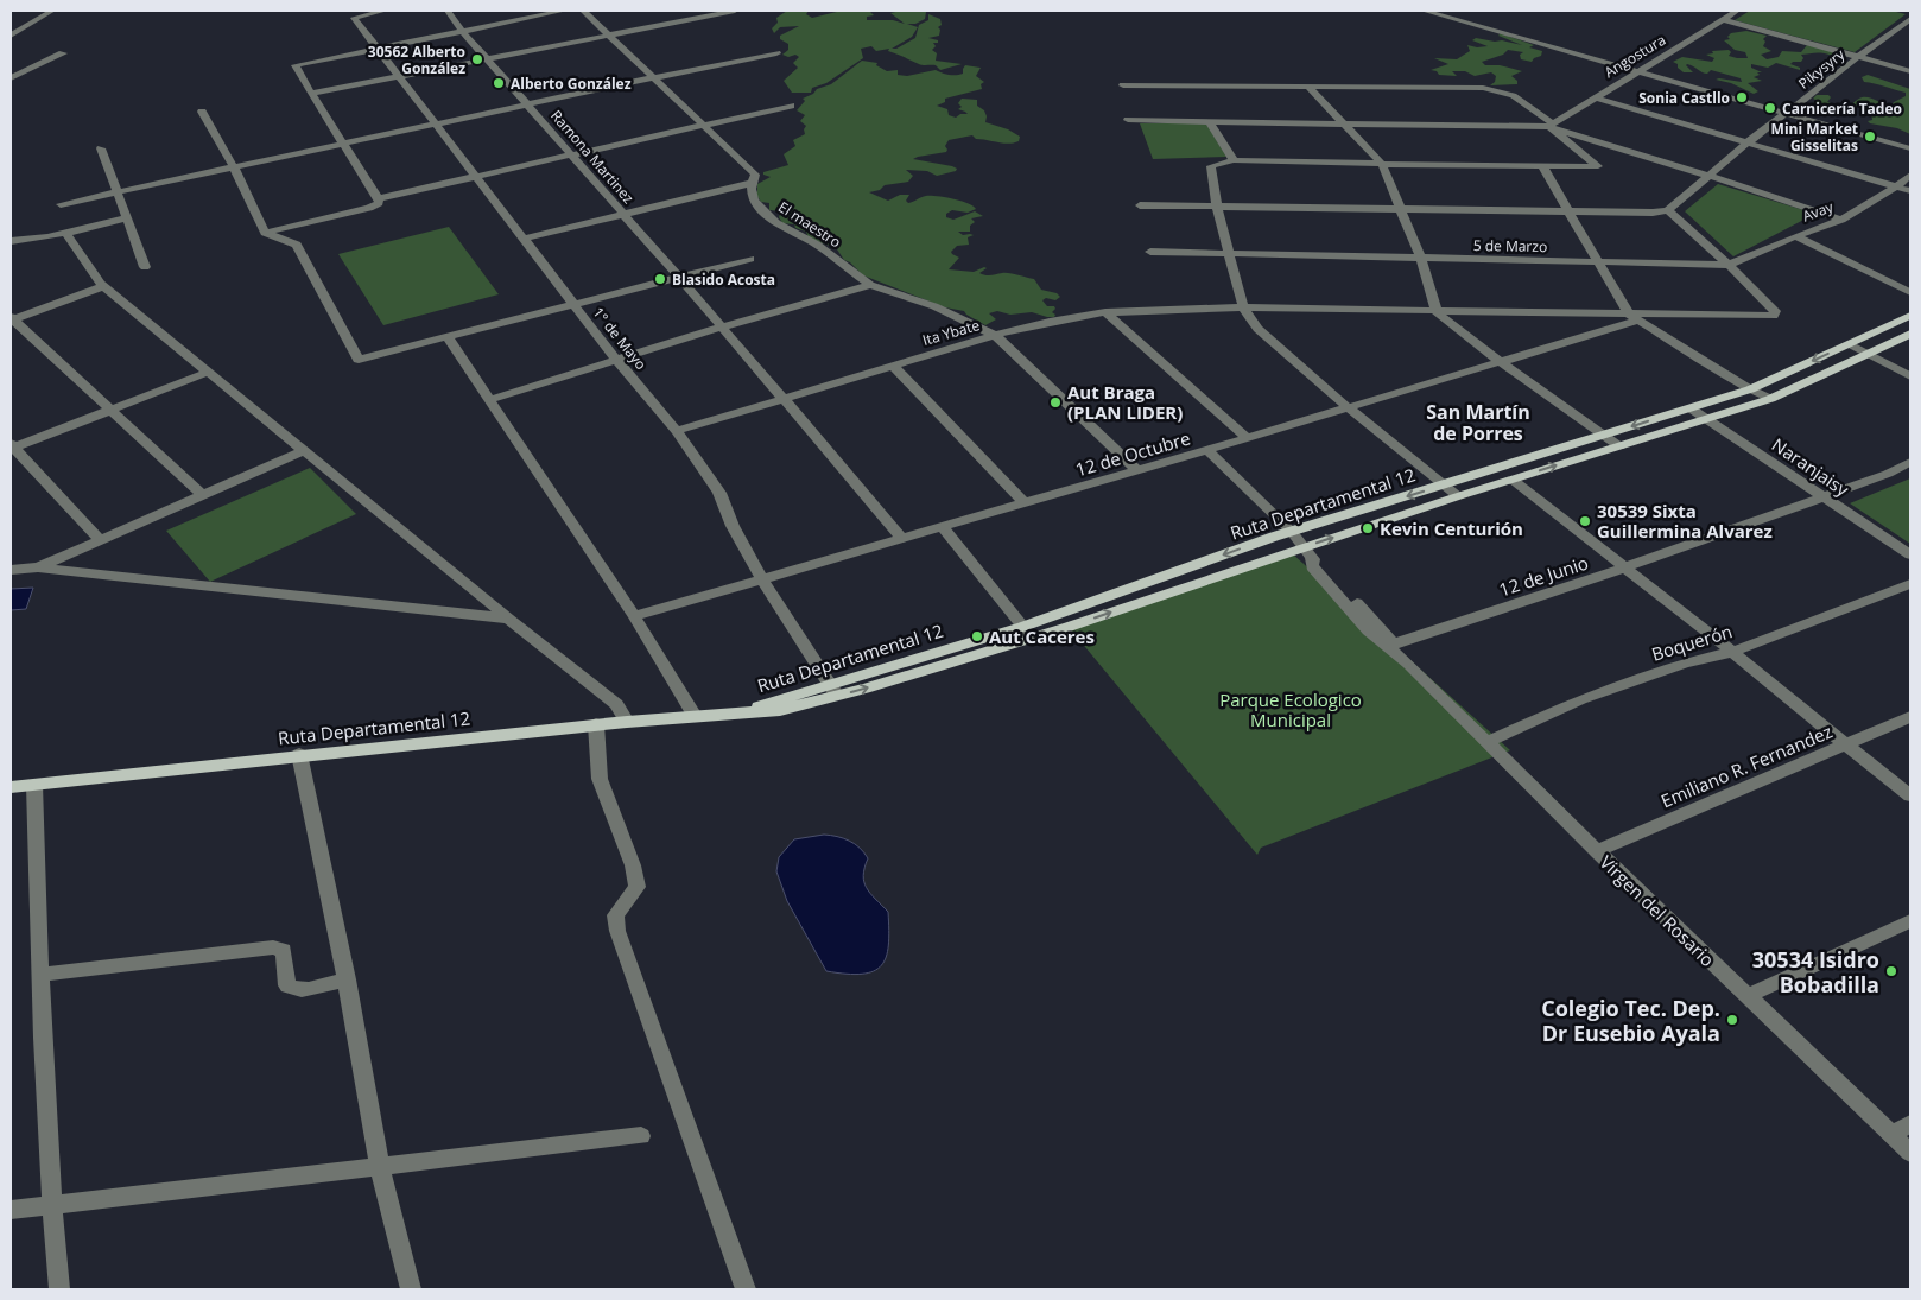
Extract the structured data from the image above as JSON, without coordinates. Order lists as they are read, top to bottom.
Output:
{
  "streets": {
    "main road": ["Ruta Departamental 12"],
    "street": [
      "Angostura",
      "Pikysyry",
      "Ramona Martinez",
      "Avay",
      "El maestro",
      "5 de Marzo",
      "Ita Ybate",
      "1° de Mayo",
      "12 de Octubre",
      "Naranjaisy",
      "12 de Junio",
      "Boquerón",
      "Emiliano R. Fernandez",
      "Virgen del Rosario"
    ]
  },
  "crossings": [
    ["Ramona Martinez", "Ita Ybate"],
    ["Ramona Martinez", "12 de Octubre"],
    ["Avay", "5 de Marzo"],
    ["Avay", "Ita Ybate"],
    ["El maestro", "Ita Ybate"],
    ["El maestro", "12 de Octubre"],
    ["5 de Marzo", "Ita Ybate"],
    ["Ita Ybate", "1° de Mayo"],
    ["Ita Ybate", "12 de Octubre"],
    ["1° de Mayo", "12 de Octubre"],
    ["1° de Mayo", "Ruta Departamental 12"],
    ["12 de Octubre", "Virgen del Rosario"],
    ["Naranjaisy", "Ruta Departamental 12"],
    ["Naranjaisy", "12 de Junio"],
    ["Ruta Departamental 12", "Virgen del Rosario"],
    ["12 de Junio", "Virgen del Rosario"],
    ["Boquerón", "Virgen del Rosario"],
    ["Emiliano R. Fernandez", "Virgen del Rosario"]
  ],
  "districts": ["San Martín de Porres"],
  "parks": ["Parque Ecologico Municipal"],
  "places": [
    "30562 Alberto González",
    "Alberto González",
    "Sonia Castllo",
    "Carnicería Tadeo",
    "Mini Market Gisselitas",
    "Blasido Acosta",
    "Aut Braga (PLAN LIDER)",
    "30539 Sixta Guillermina Alvarez",
    "Kevin Centurión",
    "Aut Caceres",
    "30534 Isidro Bobadilla",
    "Colegio Tec. Dep. Dr Eusebio Ayala"
  ]
}
